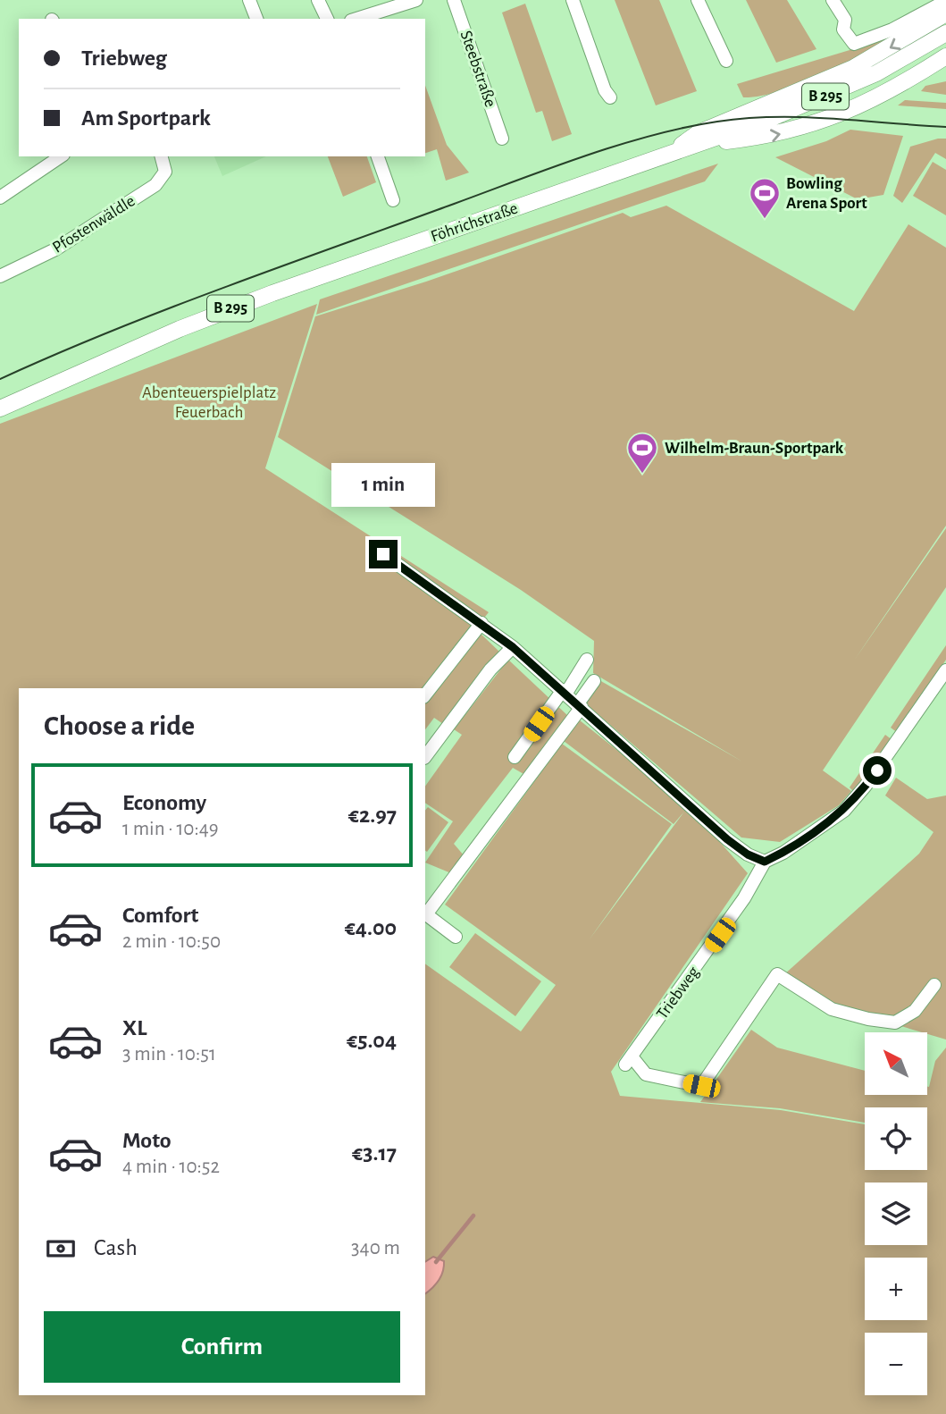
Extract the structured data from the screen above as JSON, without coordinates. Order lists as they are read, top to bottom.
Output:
{
  "streets": {
    "main road": ["B 295", "Föhrichstraße"],
    "street": ["Steebstraße", "Pfostenwäldle", "Triebweg"]
  },
  "parks": ["Abenteuerspielplatz Feuerbach"],
  "places": {
    "sports": ["Bowling Arena Sport", "Wilhelm-Braun-Sportpark"]
  },
  "north": "top left",
  "page": {
    "banner": ["Triebweg", "Am Sportpark"],
    "bubble": "1 min",
    "heading": "Choose a ride",
    "list": [
      {
        "name": "Economy",
        "note": "1 min · 10:49",
        "value": "€2.97"
      },
      {
        "name": "Comfort",
        "note": "2 min · 10:50",
        "value": "€4.00"
      },
      {
        "name": "XL",
        "note": "3 min · 10:51",
        "value": "€5.04"
      },
      {
        "name": "Moto",
        "note": "4 min · 10:52",
        "value": "€3.17"
      }
    ],
    "map_buttons": ["+", "−"],
    "pay": ["Cash", "340 m"],
    "buttons": "Confirm"
  }
}
